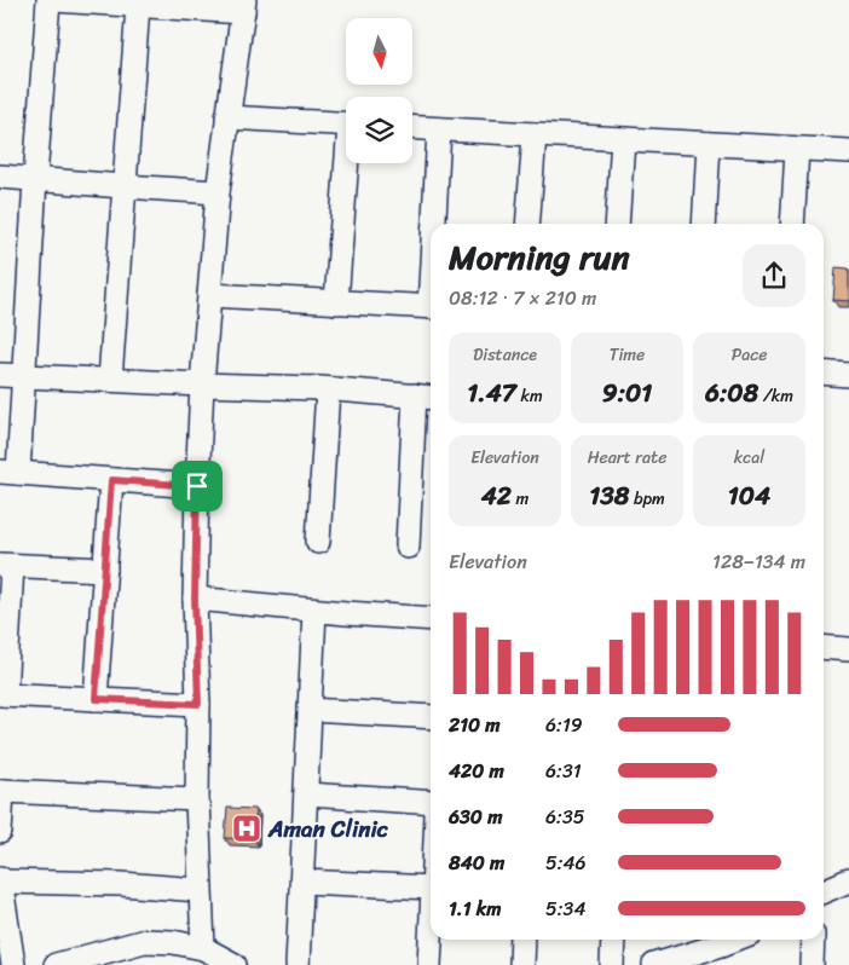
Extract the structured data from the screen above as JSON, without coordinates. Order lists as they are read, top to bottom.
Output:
{
  "places": {
    "hospital": ["Aman Clinic"]
  },
  "north": "bottom",
  "page": {
    "heading": ["Morning run", "08:12 · 7 × 210 m"],
    "stats": [
      ["Distance", "1.47 km"],
      ["Time", "9:01"],
      ["Pace", "6:08 /km"],
      ["Elevation", "42 m"],
      ["Heart rate", "138 bpm"],
      ["kcal", "104"]
    ],
    "chart": ["Elevation", "128–134 m"],
    "list": [
      {
        "name": "210 m",
        "note": "6:19"
      },
      {
        "name": "420 m",
        "note": "6:31"
      },
      {
        "name": "630 m",
        "note": "6:35"
      },
      {
        "name": "840 m",
        "note": "5:46"
      },
      {
        "name": "1.1 km",
        "note": "5:34"
      }
    ]
  }
}
